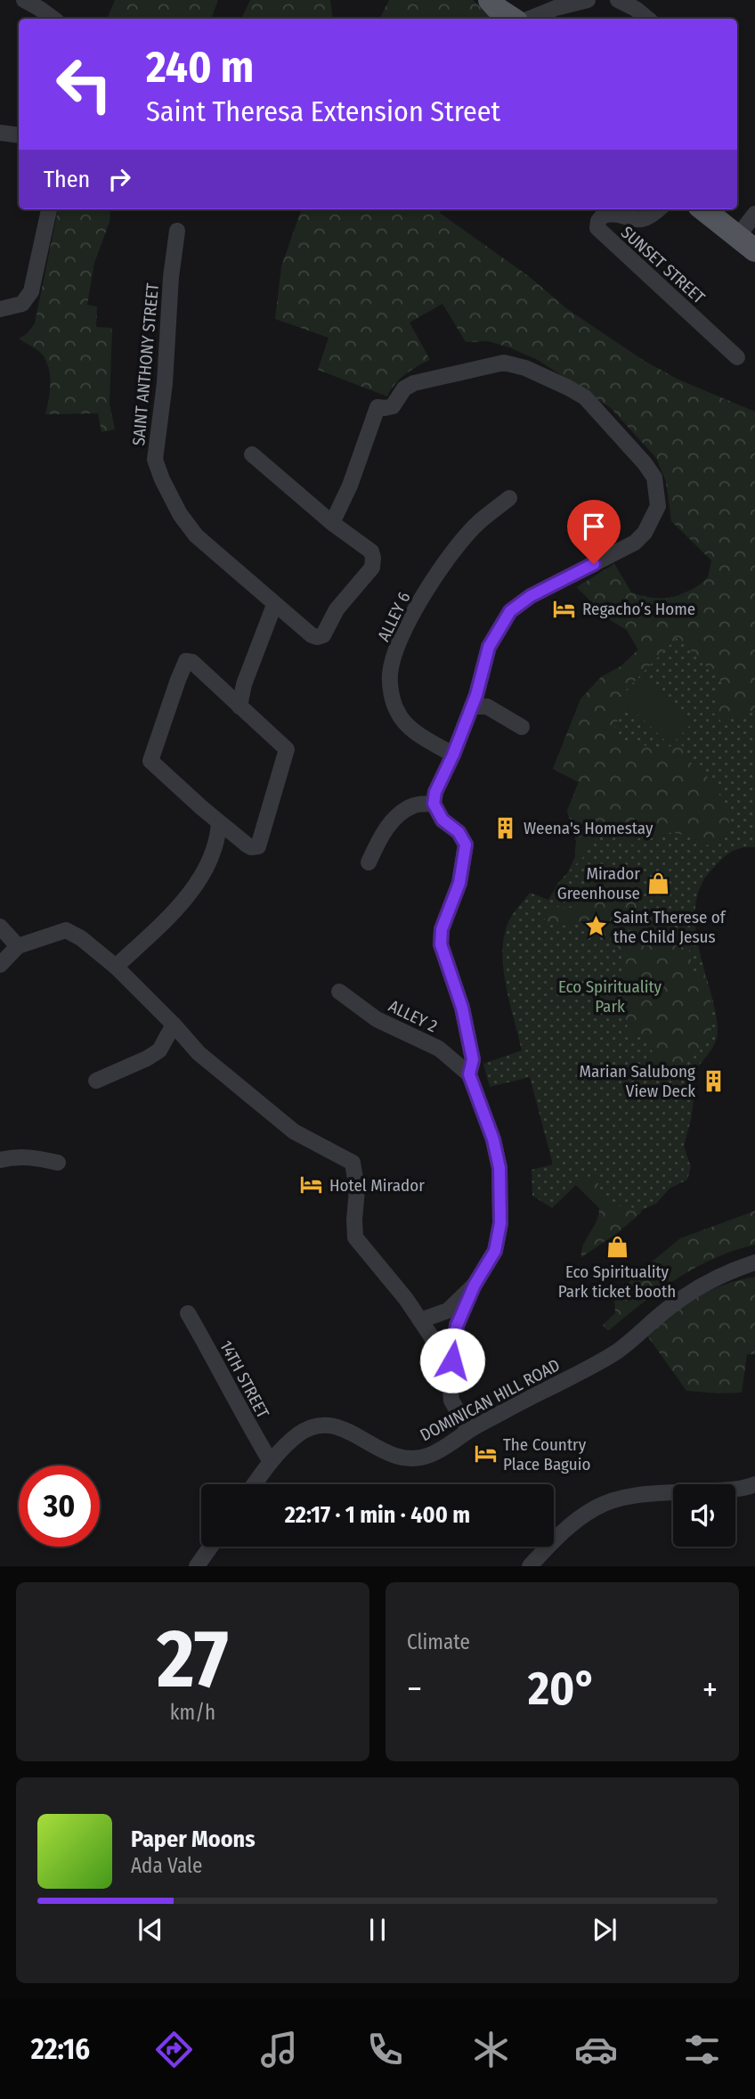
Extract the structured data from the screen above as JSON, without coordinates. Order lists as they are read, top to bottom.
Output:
{
  "streets": {
    "street": [
      "SUNSET STREET",
      "SAINT ANTHONY STREET",
      "ALLEY 6",
      "ALLEY 2",
      "14TH STREET",
      "DOMINICAN HILL ROAD"
    ]
  },
  "crossings": [
    ["14TH STREET", "DOMINICAN HILL ROAD"]
  ],
  "parks": ["Eco Spirituality Park"],
  "places": {
    "hotel": ["Regacho’s Home", "Hotel Mirador", "The Country Place Baguio"],
    "building": ["Weena's Homestay", "Marian Salubong View Deck"],
    "shop": ["Mirador Greenhouse", "Eco Spirituality Park ticket booth"],
    "place": ["Saint Therese of the Child Jesus"]
  },
  "page": {
    "turn": ["240 m", "Saint Theresa Extension Street"],
    "then": "Then",
    "limit": "30",
    "trip": "22:17 · 1 min · 400 m",
    "tile": [
      ["27", "km/h"],
      "Climate"
    ],
    "heat": ["−", "20°", "+"],
    "song": ["Paper Moons", "Ada Vale"],
    "tabs": "22:16"
  }
}
